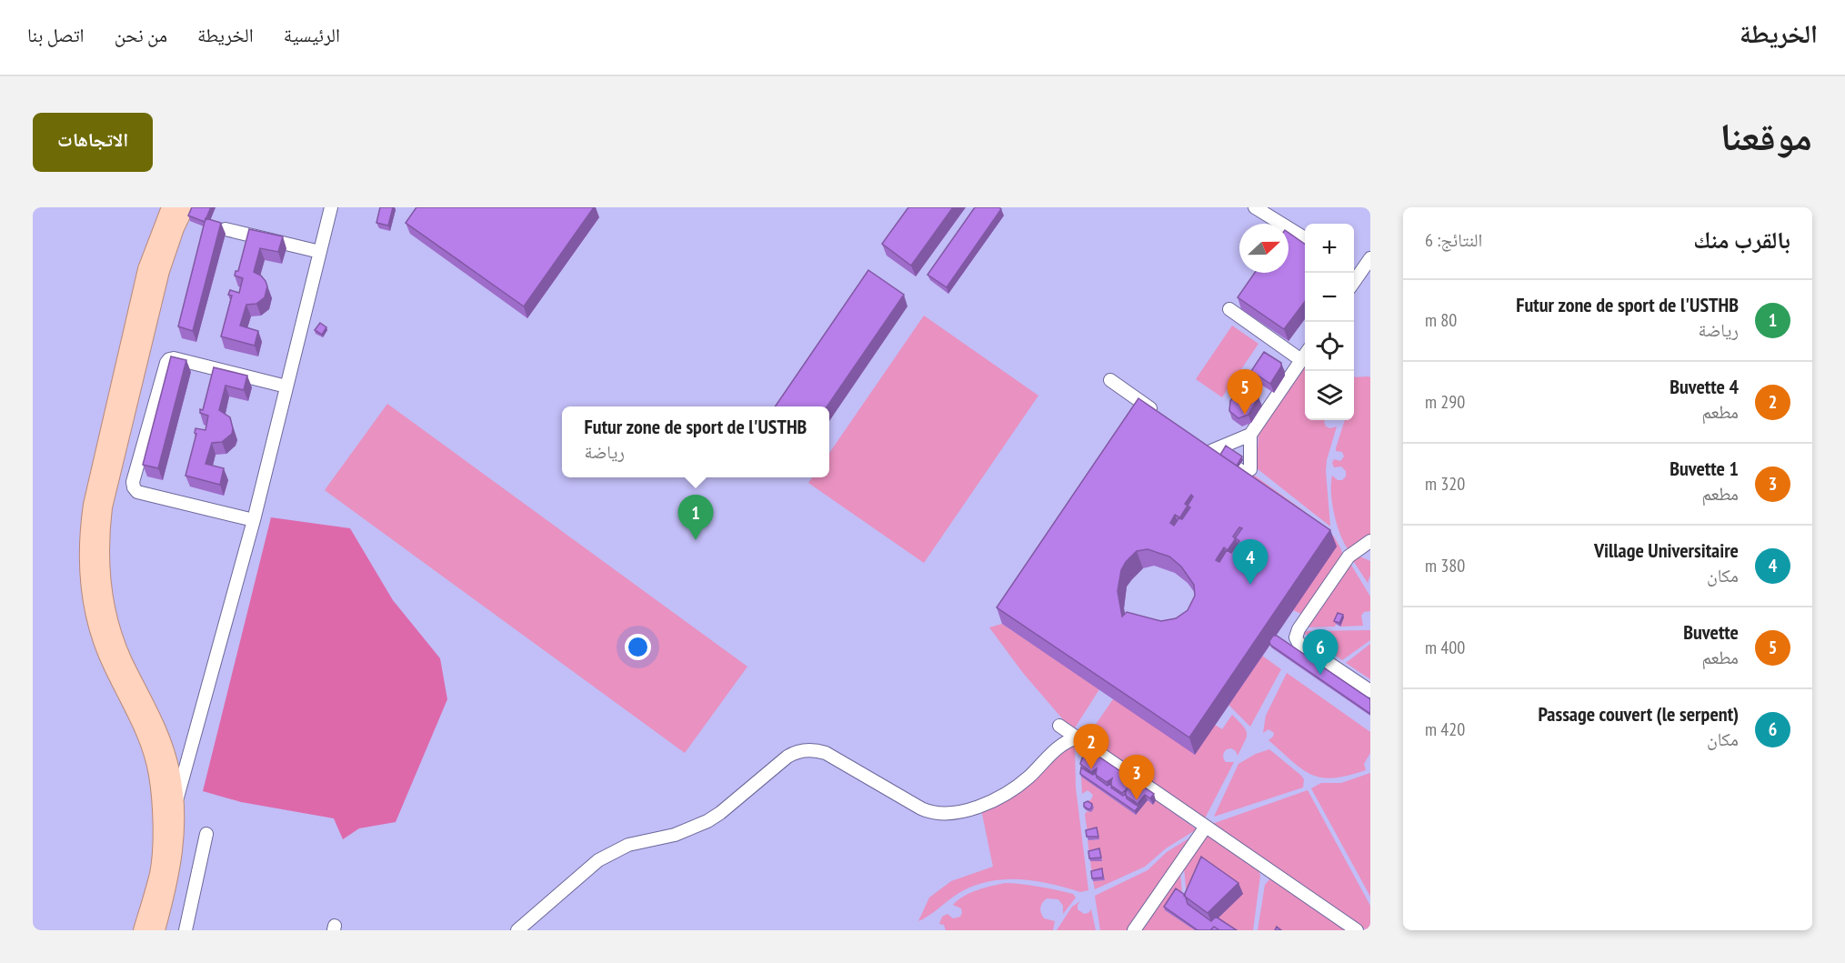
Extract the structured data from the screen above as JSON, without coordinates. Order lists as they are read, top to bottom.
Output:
{
  "north": "right",
  "page": {
    "header": "الخريطة",
    "nav": [
      "الرئيسية",
      "الخريطة",
      "من نحن",
      "اتصل بنا"
    ],
    "title": "موقعنا",
    "buttons": "الاتجاهات",
    "heading": ["بالقرب منك", "النتائج: 6"],
    "map_buttons": ["+", "−"],
    "list": [
      {
        "mark": "1",
        "name": "Futur zone de sport de l'USTHB",
        "note": "رياضة",
        "value": "80 m"
      },
      {
        "mark": "2",
        "name": "Buvette 4",
        "note": "مطعم",
        "value": "290 m"
      },
      {
        "mark": "3",
        "name": "Buvette 1",
        "note": "مطعم",
        "value": "320 m"
      },
      {
        "mark": "4",
        "name": "Village Universitaire",
        "note": "مكان",
        "value": "380 m"
      },
      {
        "mark": "5",
        "name": "Buvette",
        "note": "مطعم",
        "value": "400 m"
      },
      {
        "mark": "6",
        "name": "Passage couvert (le serpent)",
        "note": "مكان",
        "value": "420 m"
      }
    ],
    "pins": [
      "5",
      "1",
      "4",
      "6",
      "2",
      "3"
    ],
    "popup": ["Futur zone de sport de l'USTHB", "رياضة"]
  }
}
